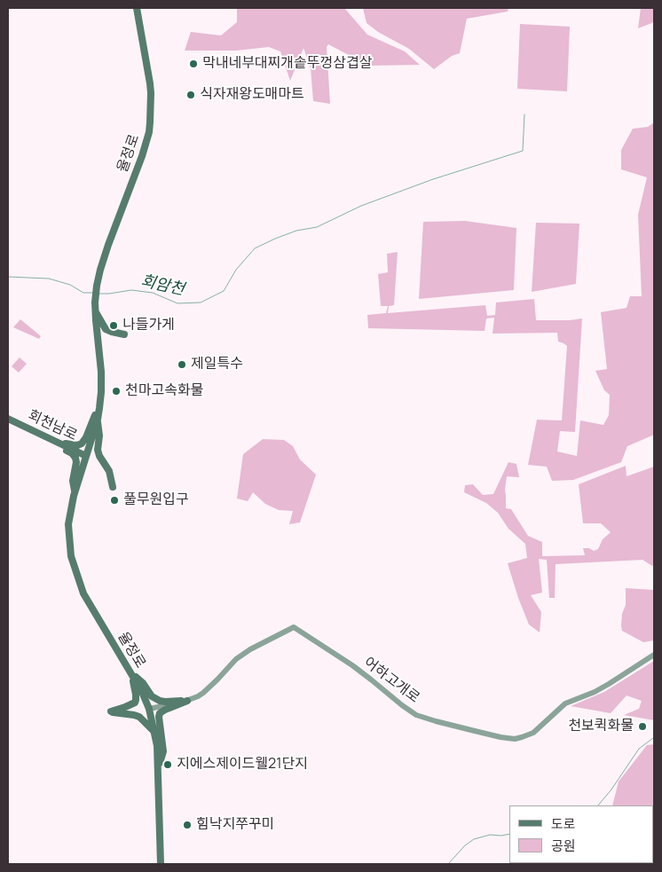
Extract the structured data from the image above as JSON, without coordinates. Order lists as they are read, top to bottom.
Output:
{
  "streets": {
    "main road": ["율정로", "회천남로"],
    "street": ["어하고개로"]
  },
  "crossings": [
    ["율정로", "회천남로"],
    ["율정로", "어하고개로"]
  ],
  "water": ["회암천"],
  "places": [
    "막내네부대찌개솥뚜껑삼겹살",
    "식자재왕도매마트",
    "나들가게",
    "제일특수",
    "천마고속화물",
    "풀무원입구",
    "천보퀵화물",
    "지에스제이드웰21단지",
    "힘낙지쭈꾸미"
  ],
  "legend": ["도로", "공원"]
}
